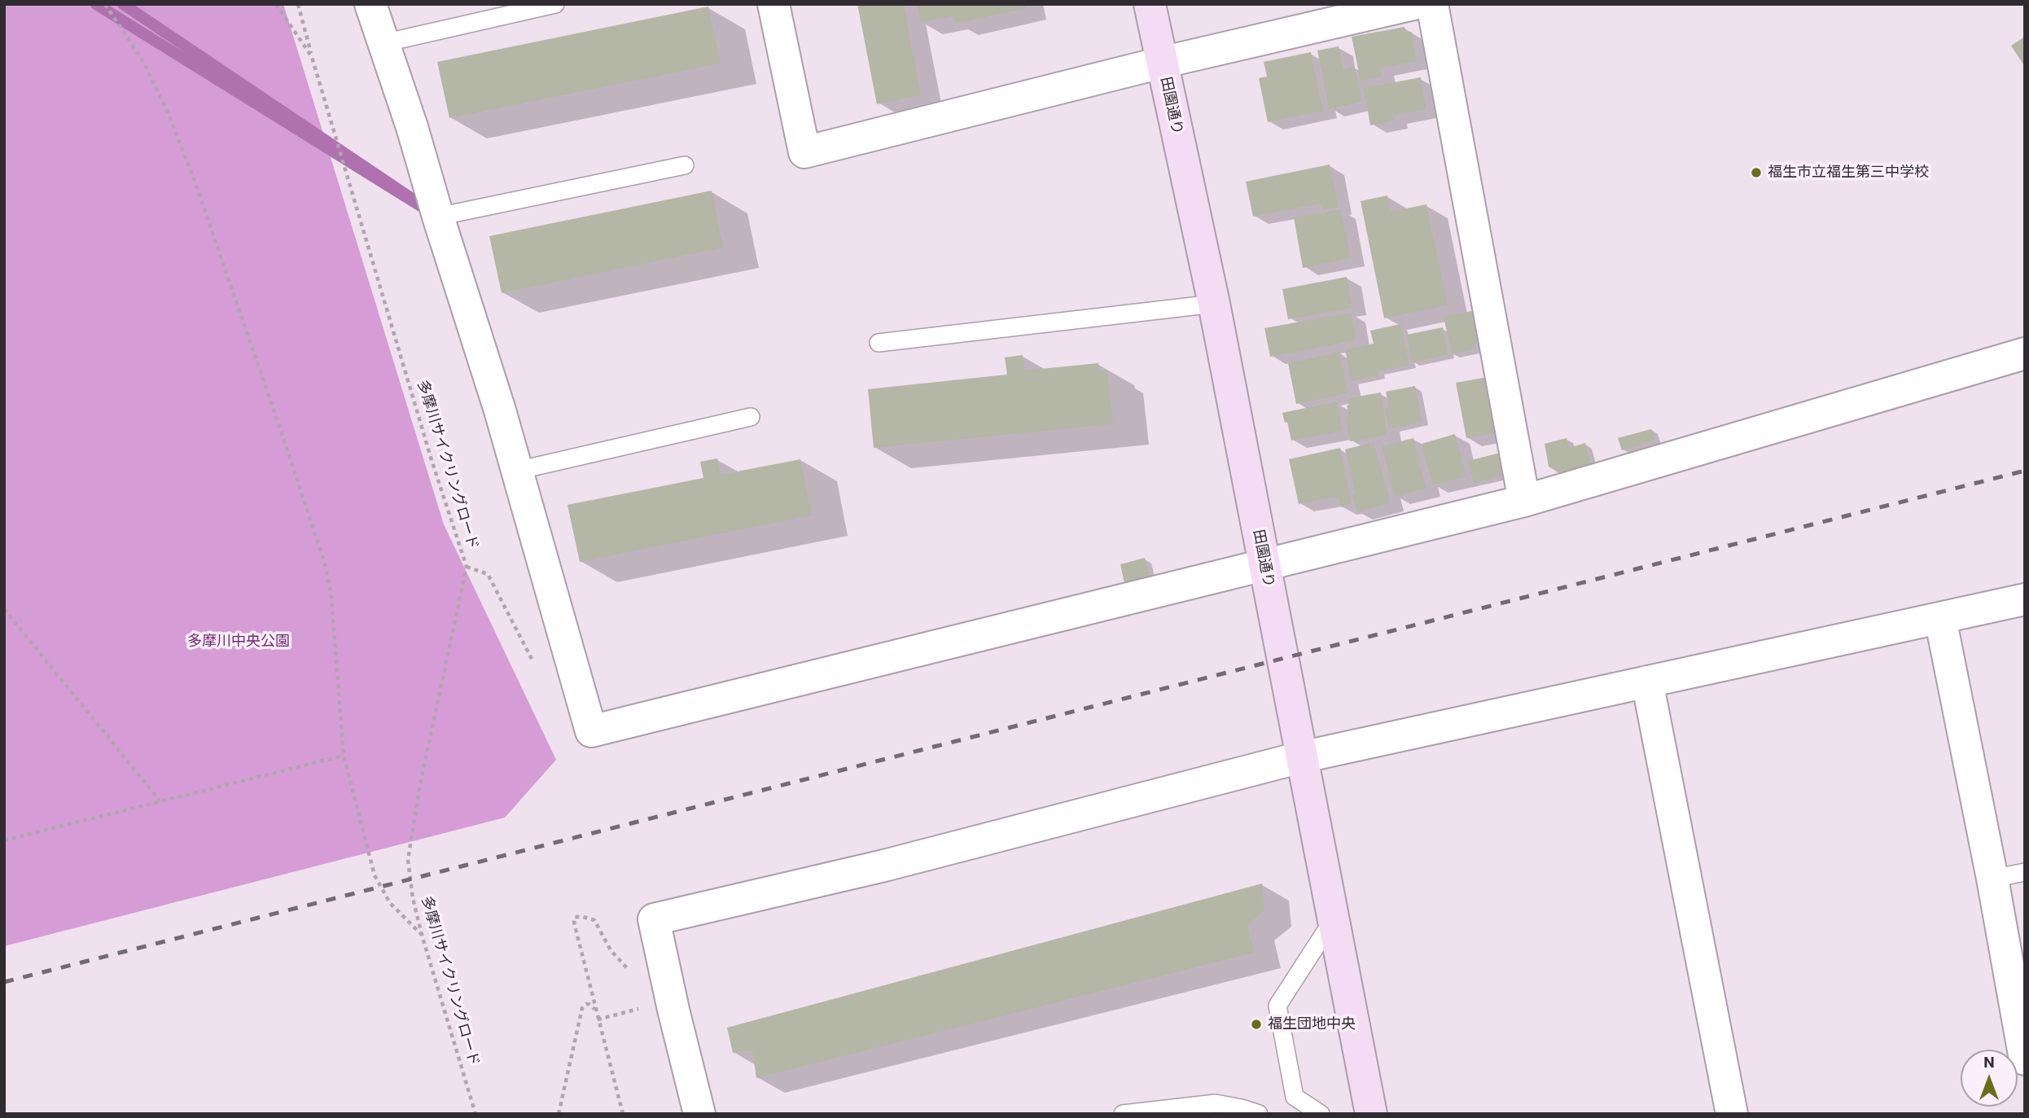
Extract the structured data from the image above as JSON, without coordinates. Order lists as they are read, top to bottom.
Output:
{
  "streets": {
    "street": ["田園通り"],
    "path": ["多摩川サイクリングロード"]
  },
  "parks": ["多摩川中央公園"],
  "places": ["福生市立福生第三中学校", "福生団地中央"],
  "north": "top"
}
